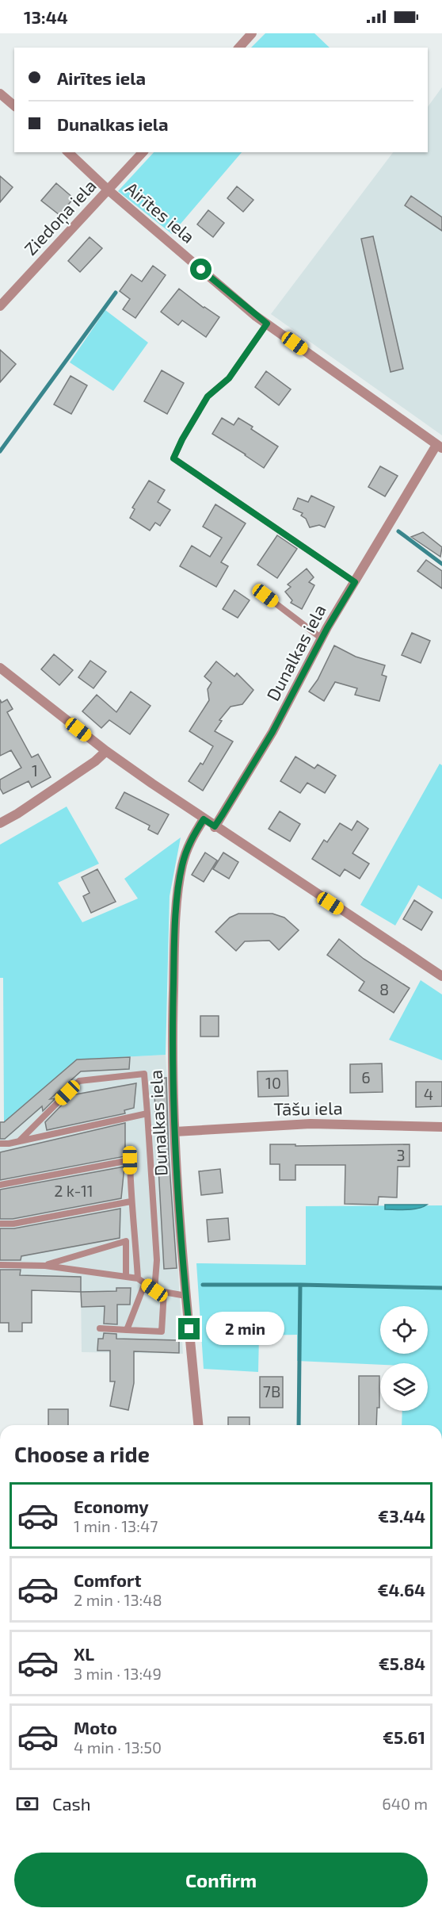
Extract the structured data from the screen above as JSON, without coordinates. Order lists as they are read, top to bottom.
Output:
{
  "streets": {
    "street": [
      "Airītes iela",
      "Ziedoņa iela",
      "Dunalkas iela",
      "Tāšu iela"
    ]
  },
  "crossings": [
    ["Airītes iela", "Ziedoņa iela"],
    ["Airītes iela", "Dunalkas iela"],
    ["Dunalkas iela", "Tāšu iela"]
  ],
  "house_numbers": [
    "1",
    "8",
    "6",
    "10",
    "4",
    "3",
    "2 k-11",
    "7B"
  ],
  "page": {
    "status": "13:44",
    "banner": ["Airītes iela", "Dunalkas iela"],
    "bubble": "2 min",
    "heading": "Choose a ride",
    "list": [
      {
        "name": "Economy",
        "note": "1 min · 13:47",
        "value": "€3.44"
      },
      {
        "name": "Comfort",
        "note": "2 min · 13:48",
        "value": "€4.64"
      },
      {
        "name": "XL",
        "note": "3 min · 13:49",
        "value": "€5.84"
      },
      {
        "name": "Moto",
        "note": "4 min · 13:50",
        "value": "€5.61"
      }
    ],
    "pay": ["Cash", "640 m"],
    "buttons": "Confirm"
  }
}
